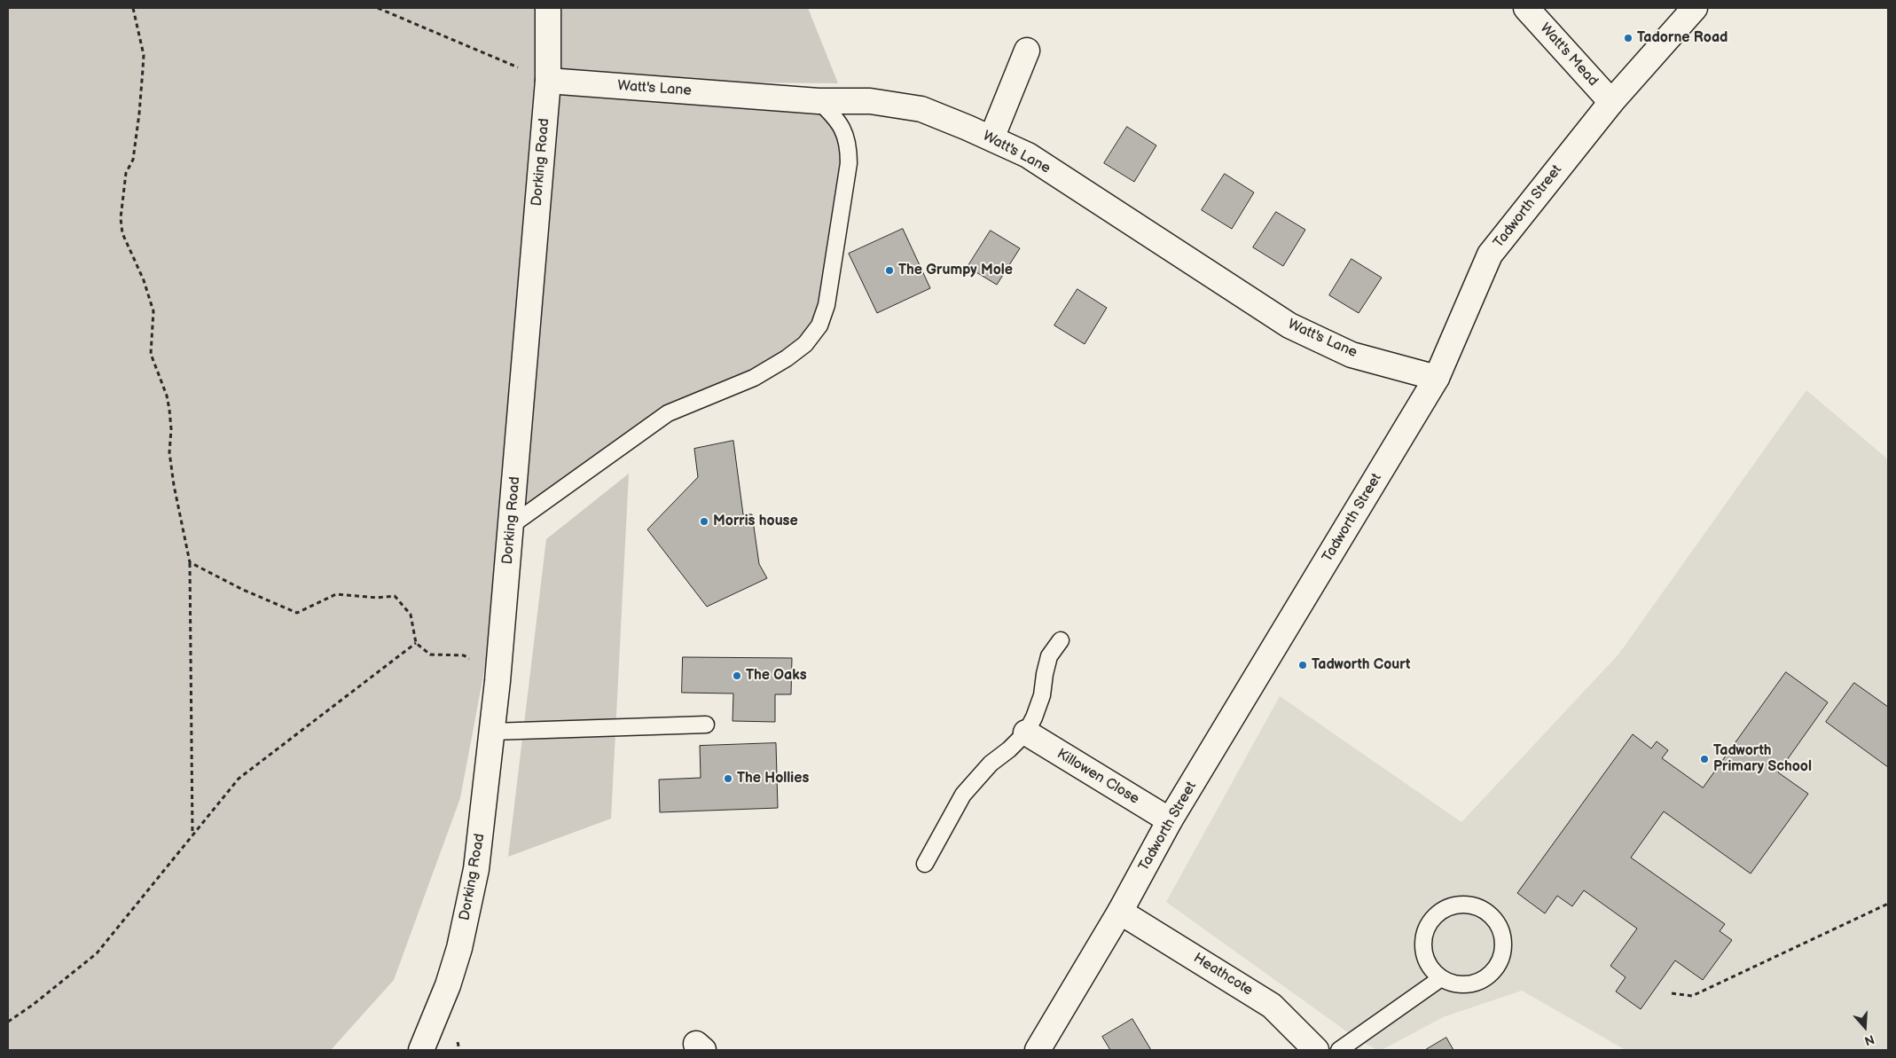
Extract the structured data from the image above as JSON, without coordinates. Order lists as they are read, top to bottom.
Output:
{
  "streets": {
    "main road": [
      "Watt's Mead",
      "Watt's Lane",
      "Dorking Road",
      "Tadworth Street",
      "Killowen Close",
      "Heathcote"
    ]
  },
  "crossings": [
    ["Watt's Mead", "Tadworth Street"],
    ["Watt's Lane", "Dorking Road"],
    ["Watt's Lane", "Tadworth Street"],
    ["Tadworth Street", "Killowen Close"],
    ["Tadworth Street", "Heathcote"]
  ],
  "places": [
    "Tadorne Road",
    "The Grumpy Mole",
    "Morris house",
    "Tadworth Court",
    "The Oaks",
    "Tadworth Primary School",
    "The Hollies"
  ],
  "north": "bottom"
}
